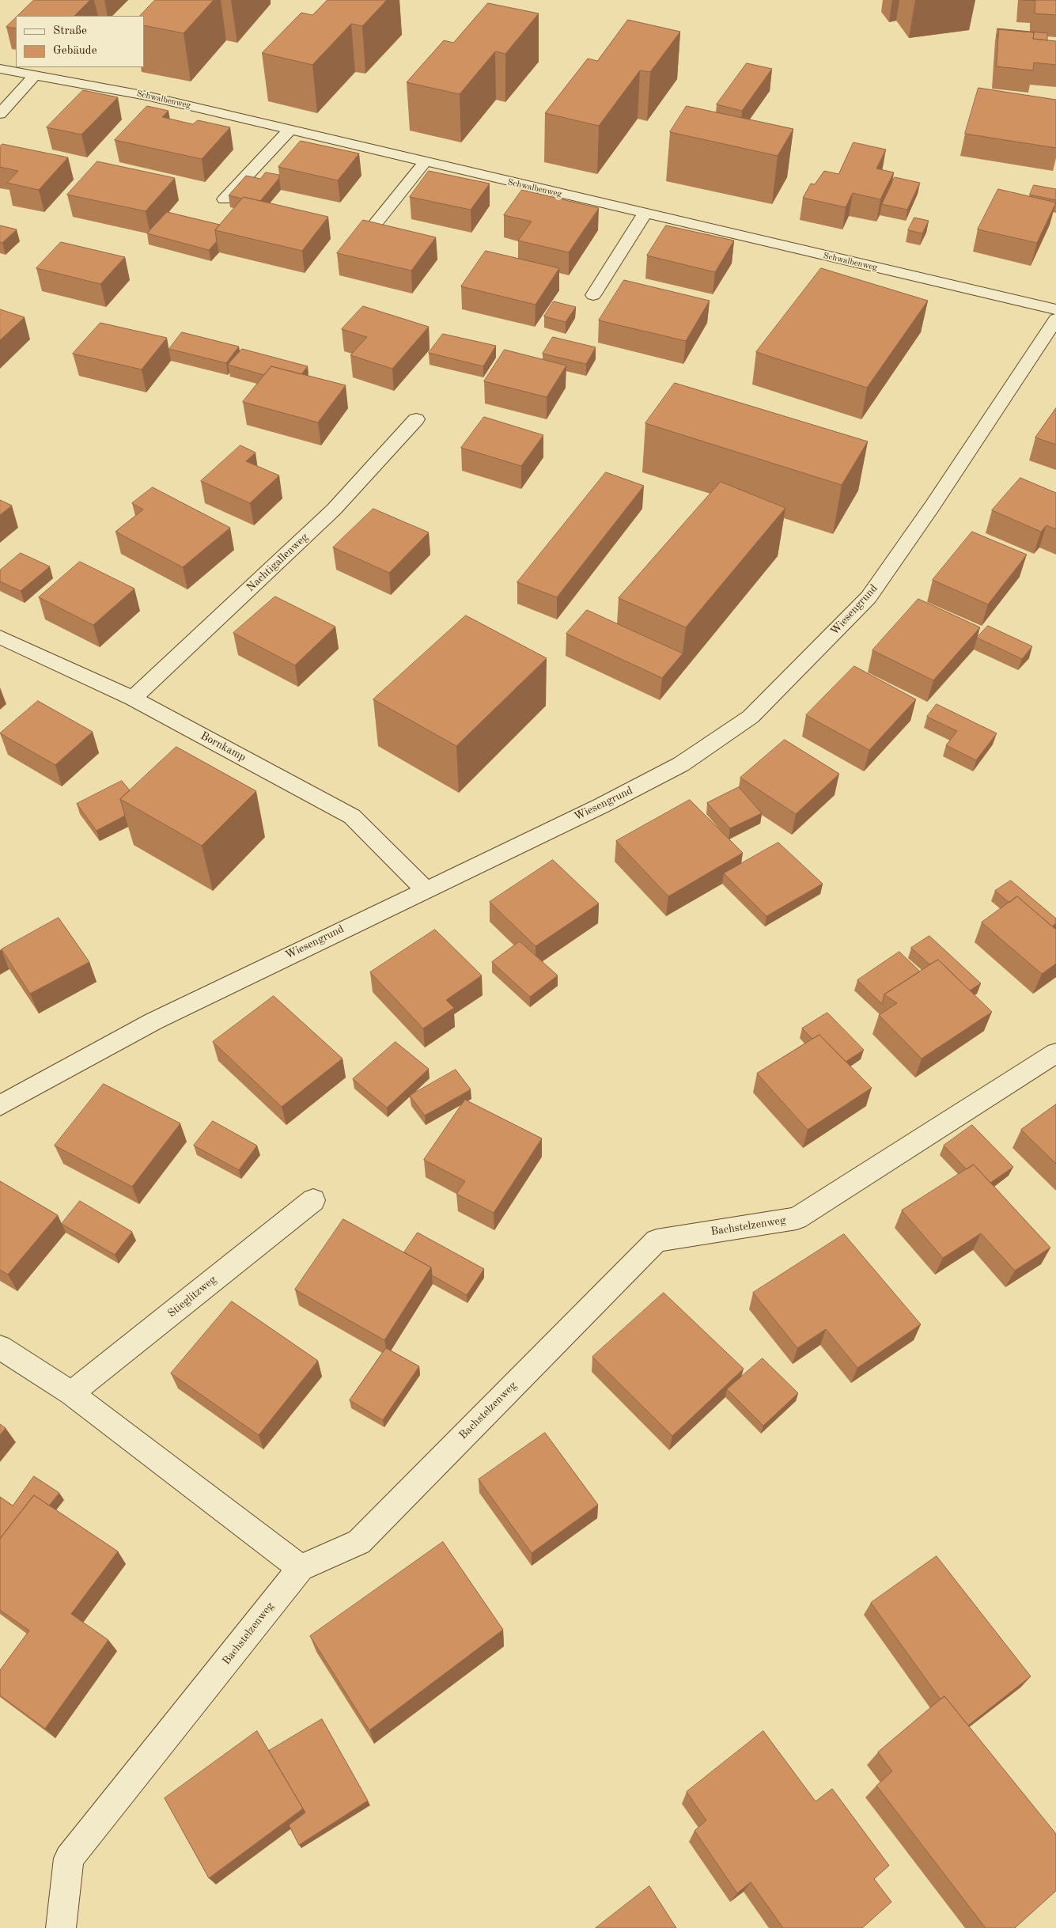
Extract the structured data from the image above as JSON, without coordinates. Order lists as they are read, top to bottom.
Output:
{
  "streets": {
    "street": [
      "Schwalbenweg",
      "Nachtigallenweg",
      "Wiesengrund",
      "Bornkamp",
      "Bachstelzenweg",
      "Stieglitzweg"
    ]
  },
  "crossings": [
    ["Nachtigallenweg", "Bornkamp"],
    ["Wiesengrund", "Bornkamp"]
  ],
  "legend": ["Straße", "Gebäude"]
}
